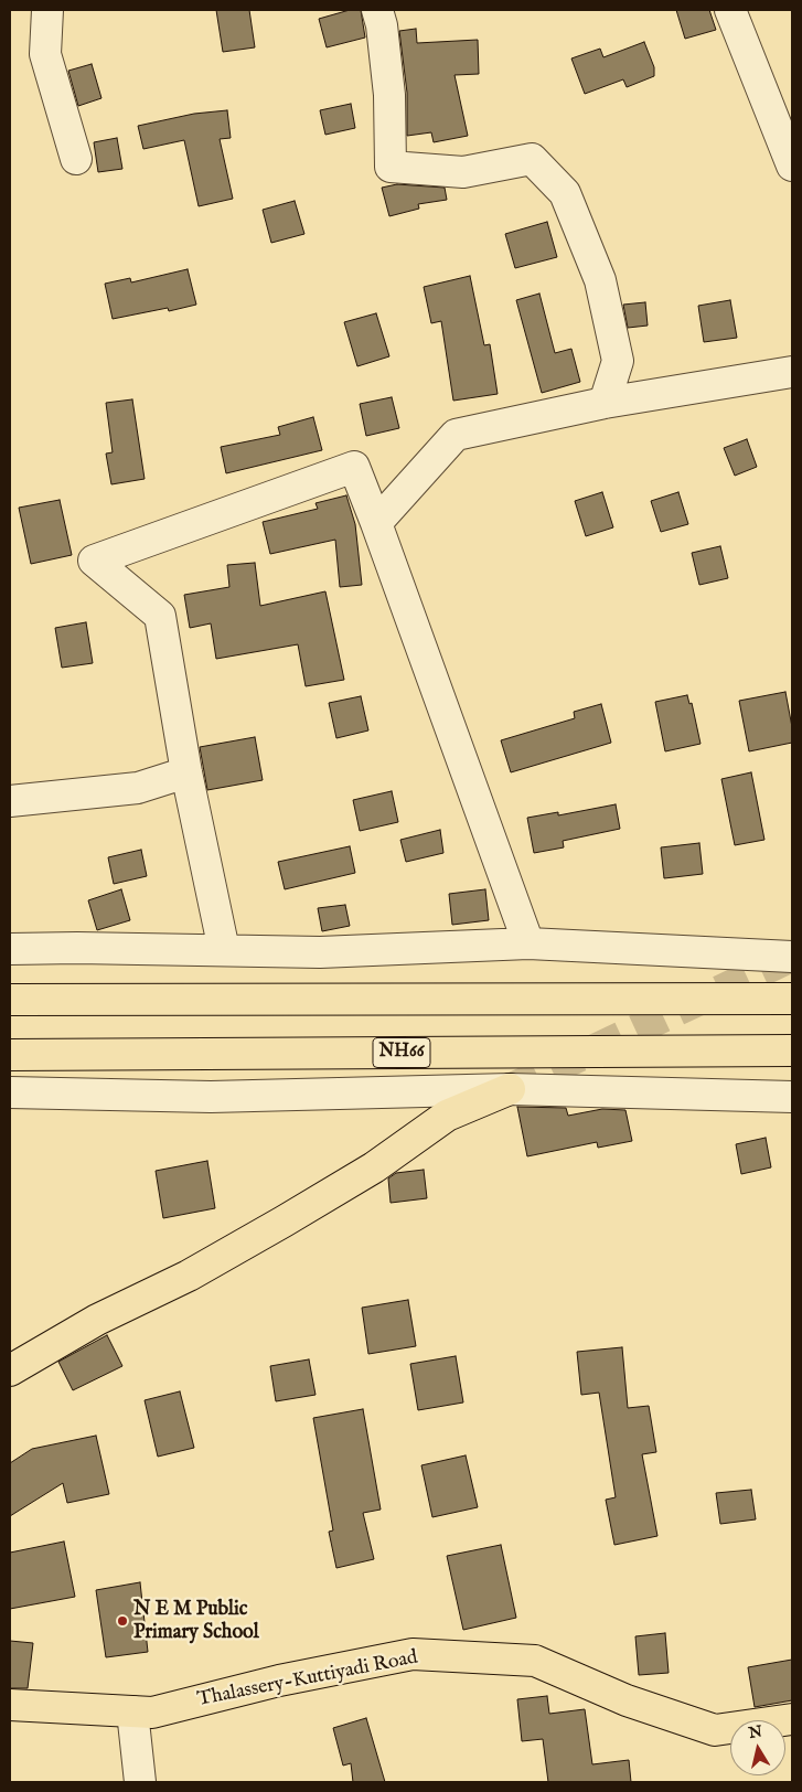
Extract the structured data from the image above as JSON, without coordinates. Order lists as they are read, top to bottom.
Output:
{
  "streets": {
    "main road": ["NH66", "Thalassery-Kuttiyadi Road"]
  },
  "places": ["N E M Public Primary School"],
  "north": "top"
}
